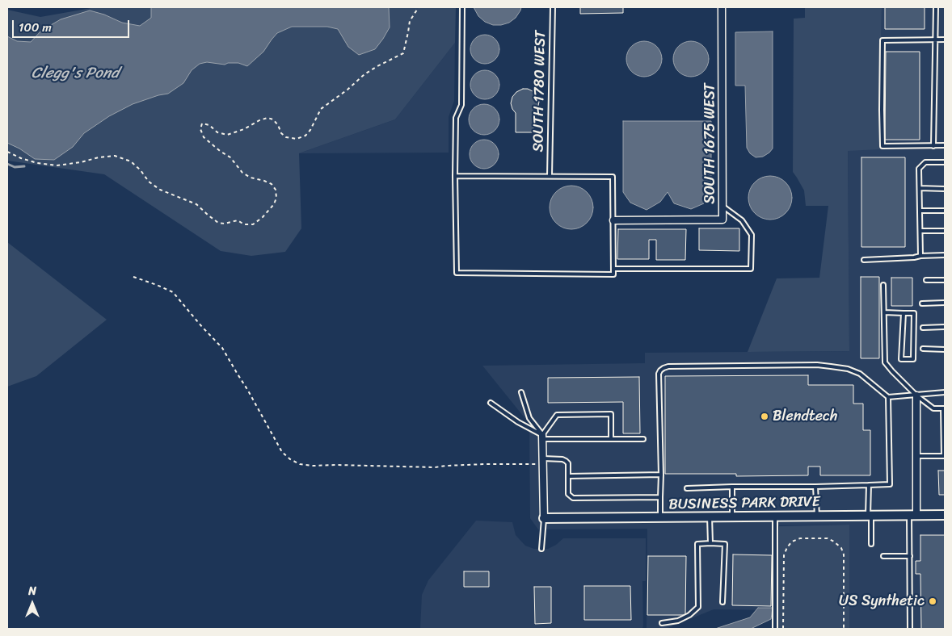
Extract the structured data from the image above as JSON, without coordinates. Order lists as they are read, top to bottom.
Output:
{
  "streets": {
    "street": ["SOUTH 1675 WEST", "BUSINESS PARK DRIVE"],
    "lane": ["SOUTH 1780 WEST"]
  },
  "water": ["Clegg's Pond"],
  "places": ["Blendtech", "US Synthetic"],
  "scale_bar": "100 m",
  "north": "top"
}
